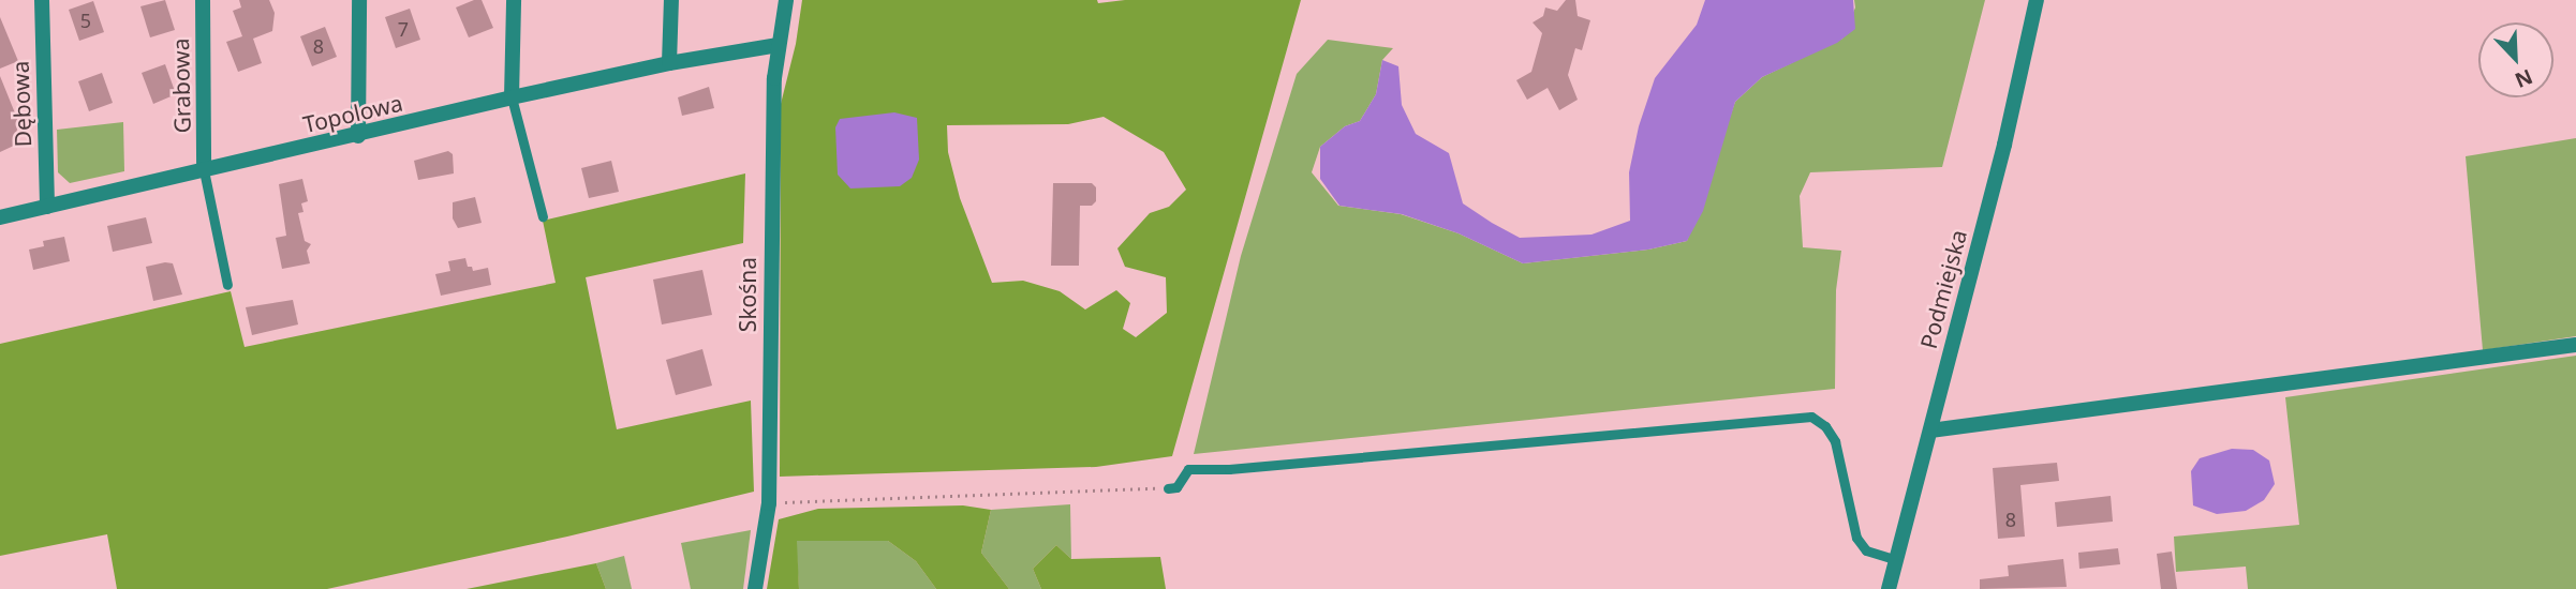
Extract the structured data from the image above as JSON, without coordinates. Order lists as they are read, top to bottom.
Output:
{
  "streets": {
    "street": [
      "Grabowa",
      "Dębowa",
      "Topolowa",
      "Podmiejska",
      "Skośna"
    ]
  },
  "crossings": [
    ["Grabowa", "Topolowa"],
    ["Dębowa", "Topolowa"],
    ["Topolowa", "Skośna"]
  ],
  "house_numbers": [
    "5",
    "7",
    "8",
    "8"
  ],
  "north": "bottom right"
}
